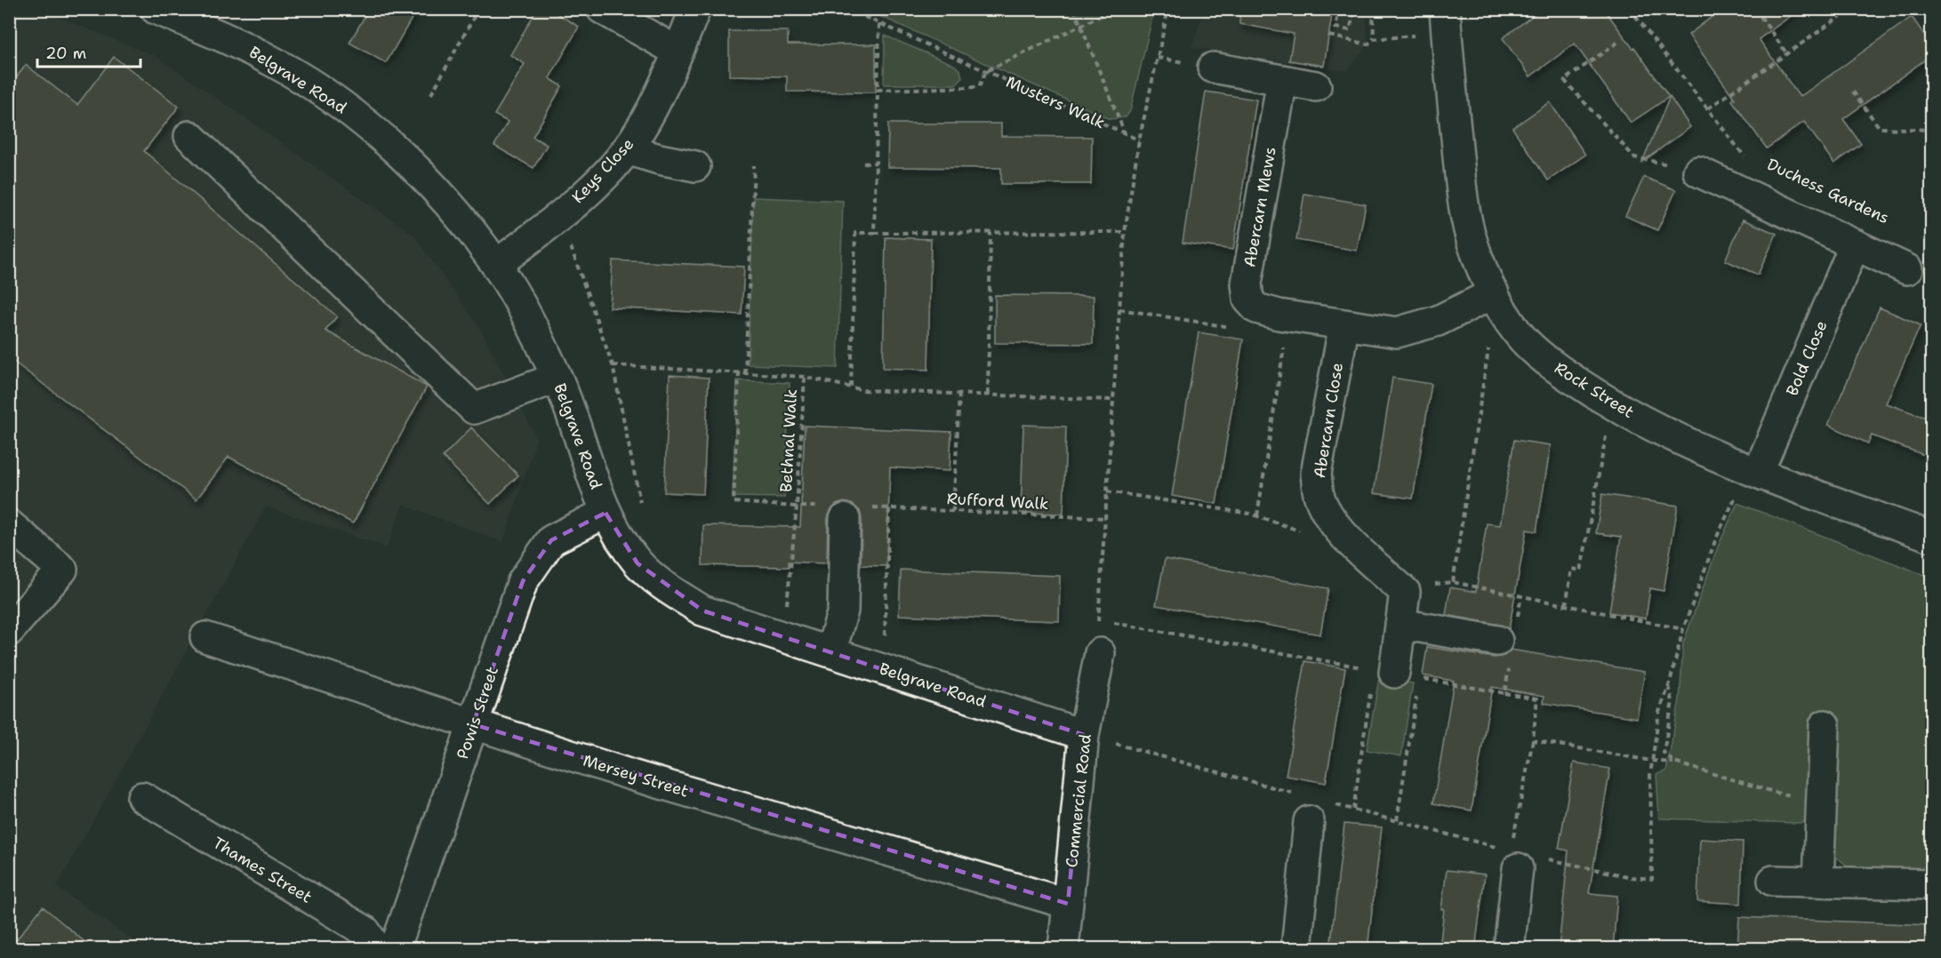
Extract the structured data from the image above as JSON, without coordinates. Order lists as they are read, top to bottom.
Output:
{
  "streets": {
    "street": [
      "Belgrave Road",
      "Keys Close",
      "Abercarn Mews",
      "Bold Close",
      "Rock Street",
      "Abercarn Close",
      "Powis Street",
      "Mersey Street",
      "Commercial Road",
      "Thames Street"
    ],
    "path": [
      "Musters Walk",
      "Duchess Gardens",
      "Bethnal Walk",
      "Rufford Walk"
    ]
  },
  "crossings": [
    ["Belgrave Road", "Keys Close"],
    ["Belgrave Road", "Rufford Walk"],
    ["Belgrave Road", "Powis Street"],
    ["Belgrave Road", "Commercial Road"],
    ["Bold Close", "Rock Street"],
    ["Powis Street", "Mersey Street"],
    ["Mersey Street", "Commercial Road"]
  ],
  "scale_bar": "20 m"
}
